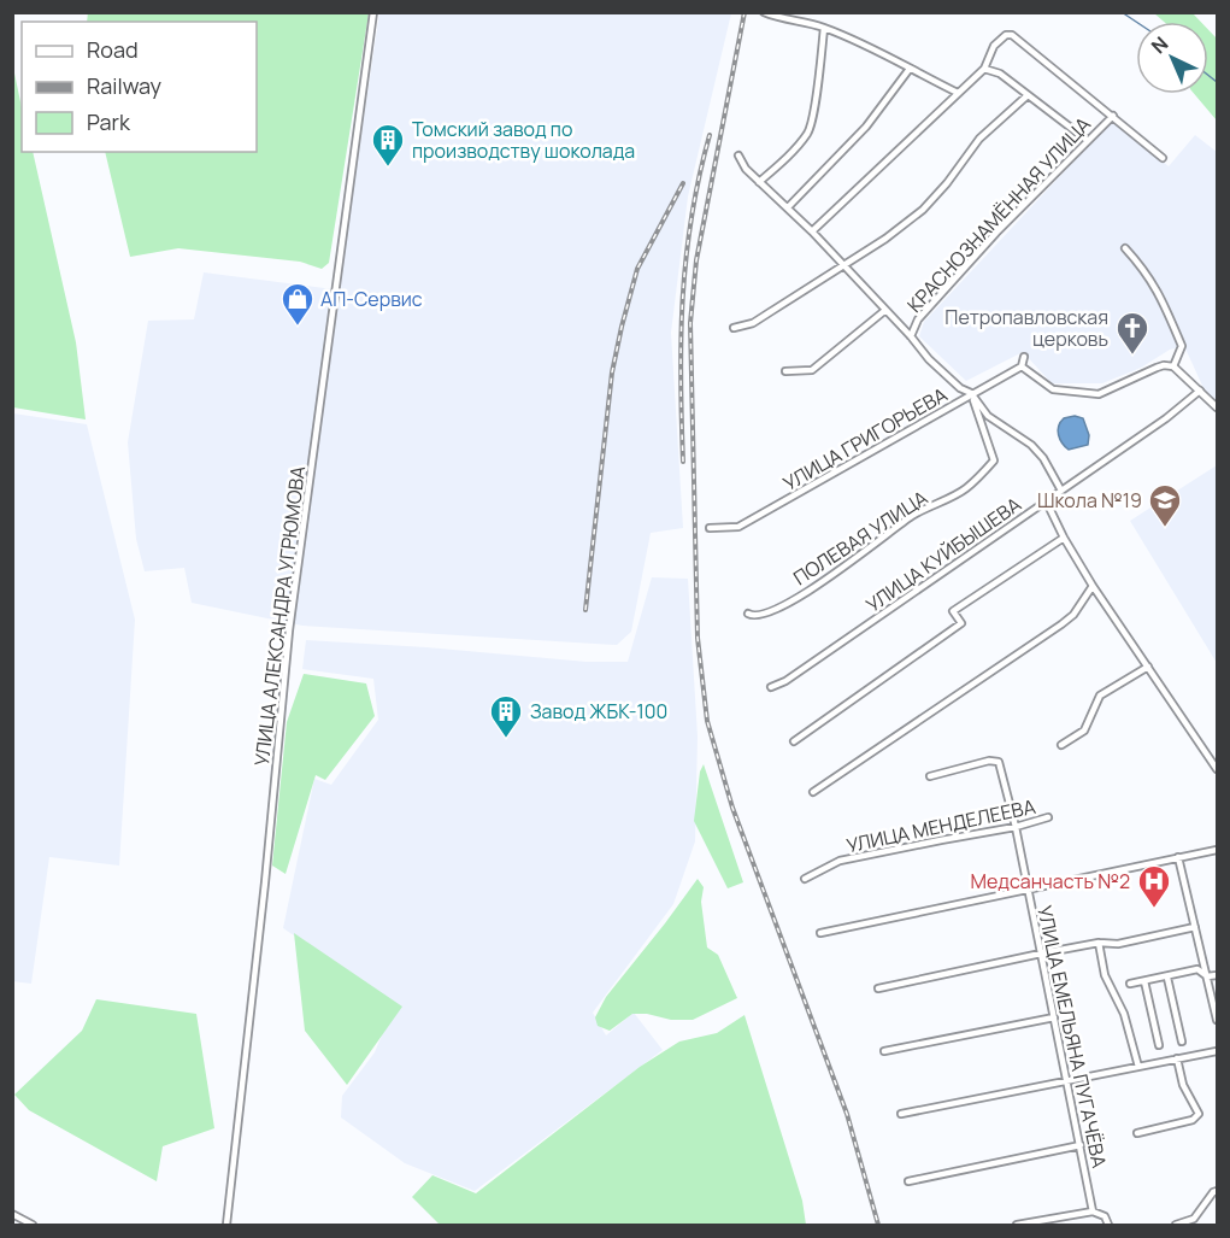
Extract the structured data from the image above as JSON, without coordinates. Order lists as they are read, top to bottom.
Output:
{
  "streets": {
    "street": [
      "КРАСНОЗНАМЁННАЯ УЛИЦА",
      "УЛИЦА ГРИГОРЬЕВА",
      "ПОЛЕВАЯ УЛИЦА",
      "УЛИЦА КУЙБЫШЕВА",
      "УЛИЦА АЛЕКСАНДРА УГРЮМОВА",
      "УЛИЦА МЕНДЕЛЕЕВА",
      "УЛИЦА ЕМЕЛЬЯНА ПУГАЧЁВА"
    ]
  },
  "crossings": [
    ["УЛИЦА ГРИГОРЬЕВА", "ПОЛЕВАЯ УЛИЦА"],
    ["УЛИЦА МЕНДЕЛЕЕВА", "УЛИЦА ЕМЕЛЬЯНА ПУГАЧЁВА"]
  ],
  "places": {
    "building": ["Томский завод по производству шоколада", "Завод ЖБК-100"],
    "shop": ["АП-Сервис"],
    "church": ["Петропавловская церковь"],
    "school or university": ["Школа №19"],
    "hospital": ["Медсанчасть №2"]
  },
  "legend": ["Road", "Railway", "Park"],
  "north": "top left"
}
